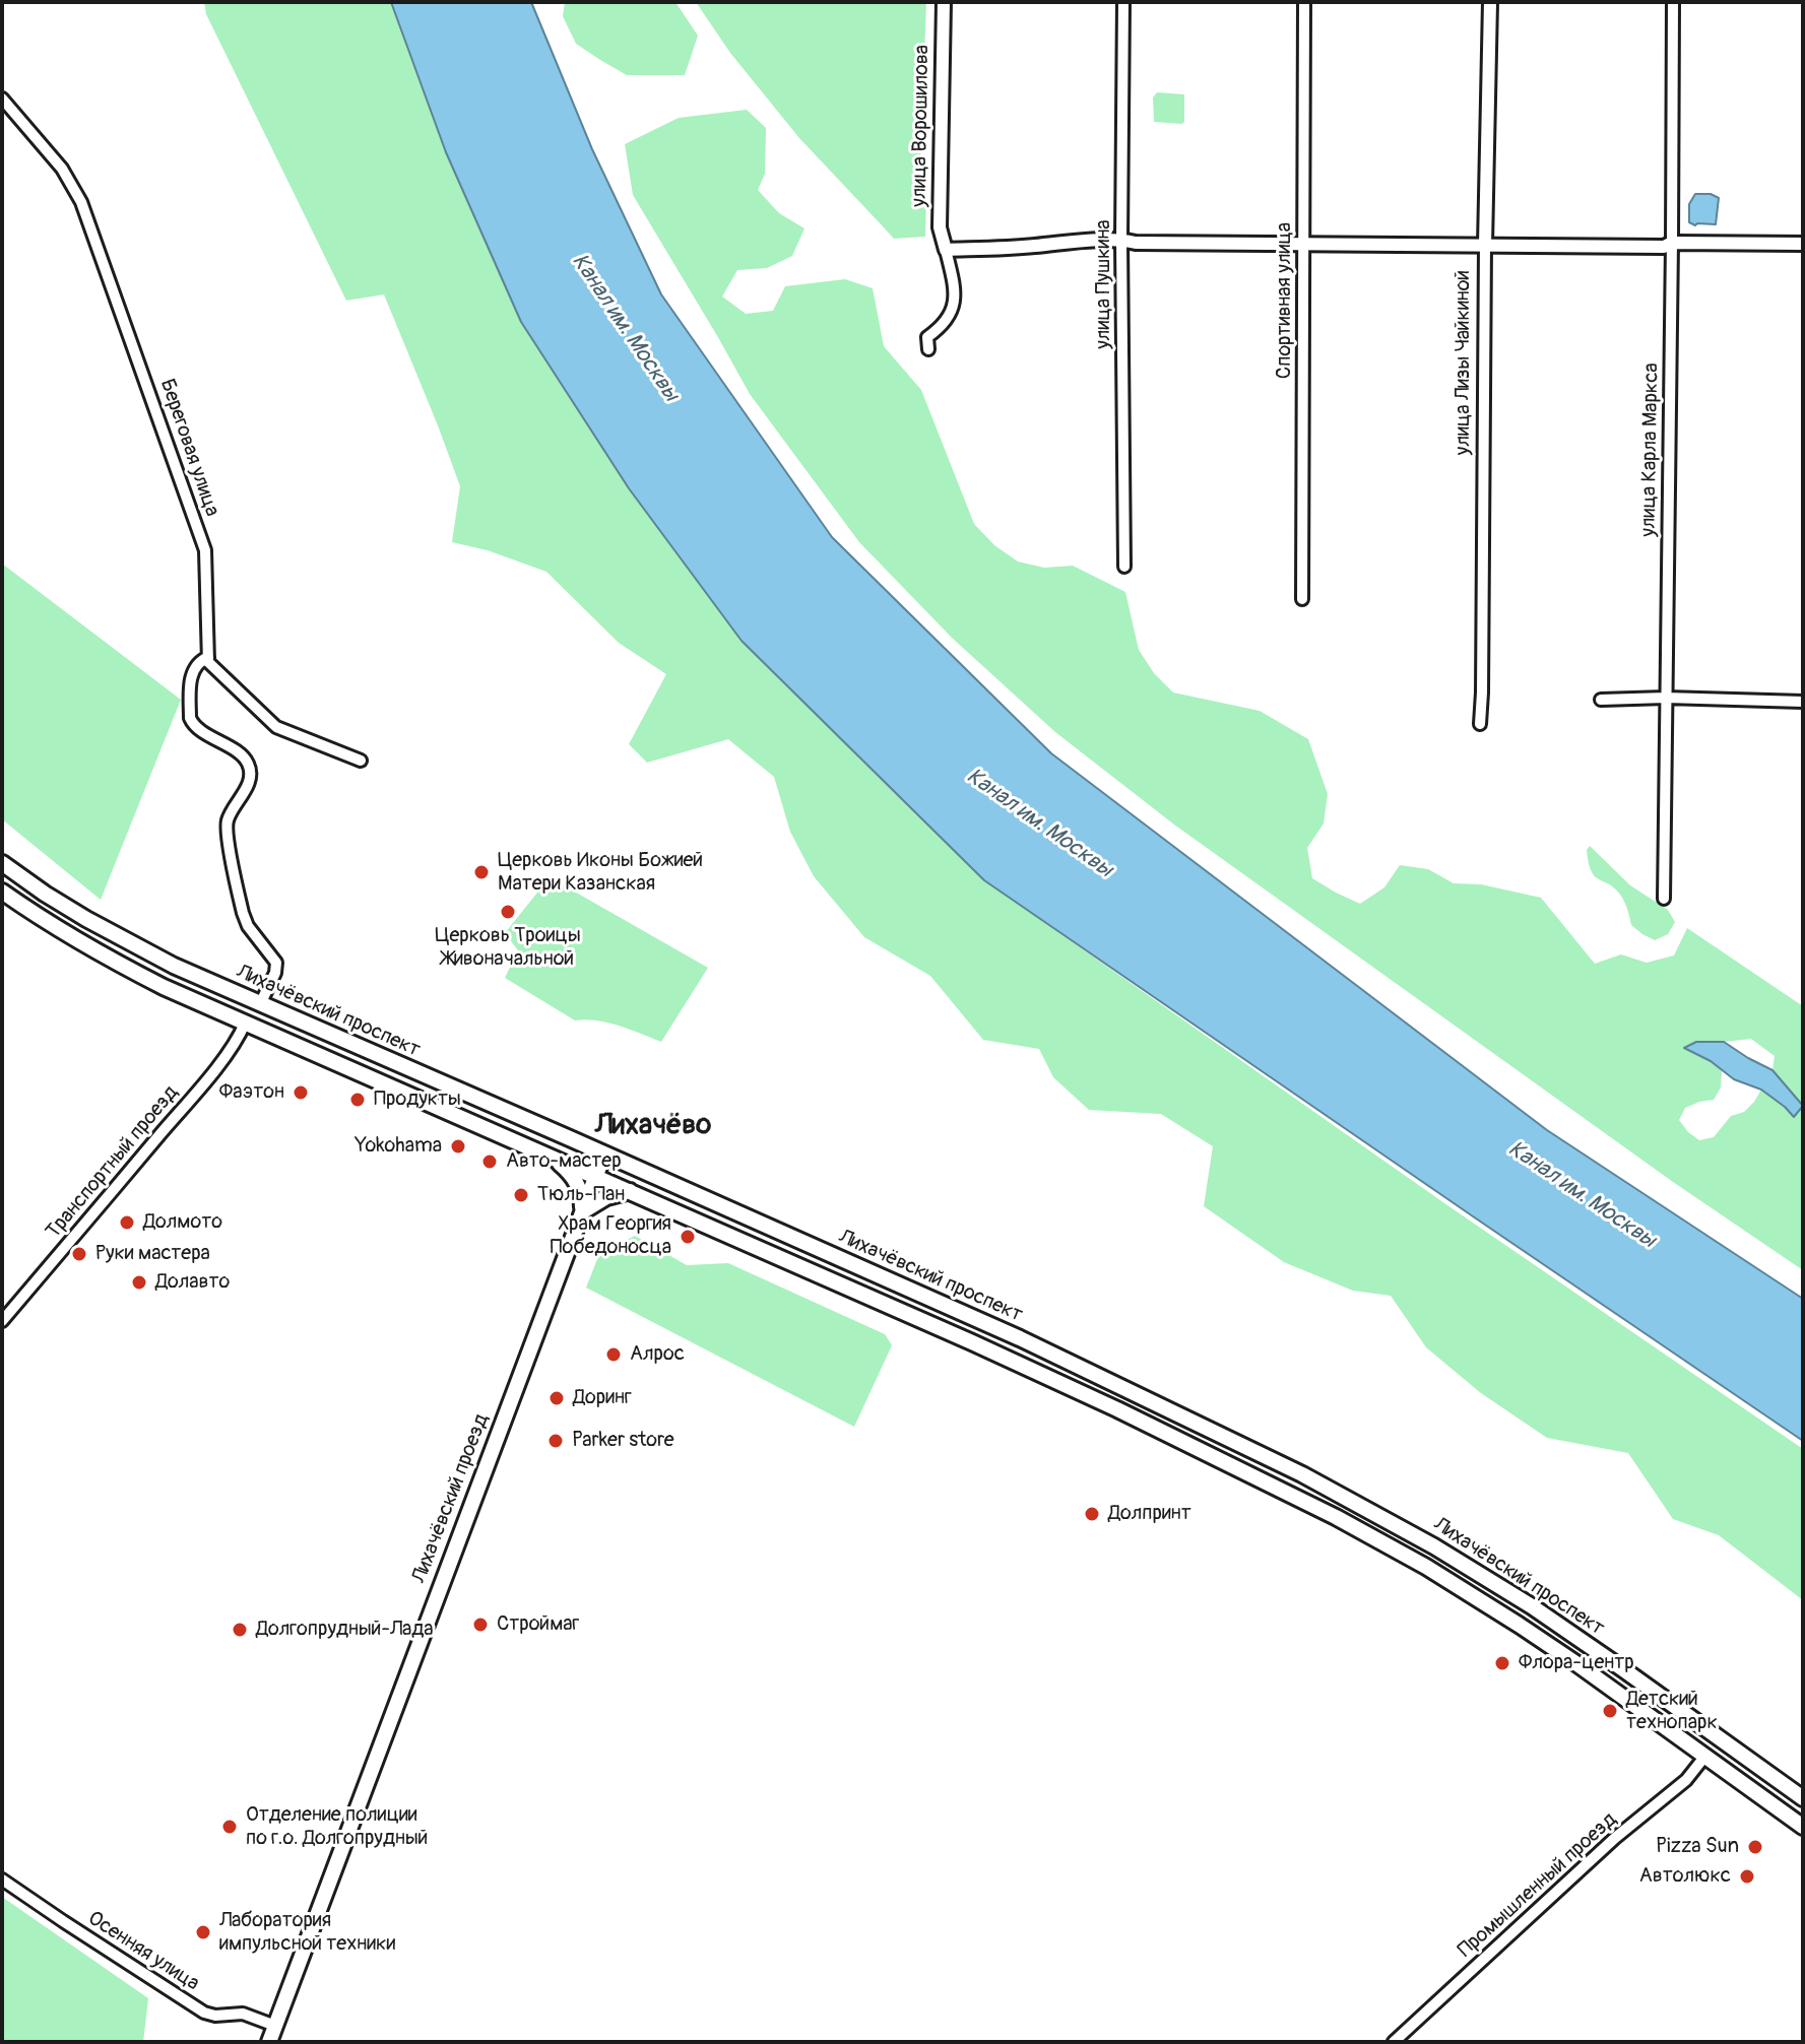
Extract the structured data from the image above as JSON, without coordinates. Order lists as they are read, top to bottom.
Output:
{
  "streets": {
    "main road": ["Лихачёвский проспект", "Лихачёвский проезд"],
    "street": [
      "улица Ворошилова",
      "улица Пушкина",
      "Спортивная улица",
      "улица Лизы Чайкиной",
      "Береговая улица",
      "улица Карла Маркса",
      "Транспортный проезд",
      "Промышленный проезд",
      "Осенняя улица"
    ]
  },
  "crossings": [
    ["Лихачёвский проспект", "Транспортный проезд"],
    ["Лихачёвский проспект", "Лихачёвский проезд"],
    ["Лихачёвский проспект", "Промышленный проезд"],
    ["Лихачёвский проезд", "Осенняя улица"]
  ],
  "districts": ["Лихачёво"],
  "water": ["Канал им. Москвы"],
  "places": [
    "Церковь Иконы Божией Матери Казанская",
    "Церковь Троицы Живоначальной",
    "Фаэтон",
    "Продукты",
    "Yokohama",
    "Авто-мастер",
    "Тюль-Пан",
    "Долмото",
    "Храм Георгия Победоносца",
    "Руки мастера",
    "Долавто",
    "Алрос",
    "Доринг",
    "Parker store",
    "Долпринт",
    "Строймаг",
    "Долгопрудный-Лада",
    "Флора-центр",
    "Детский технопарк",
    "Отделение полиции по г.о. Долгопрудный",
    "Pizza Sun",
    "Автолюкс",
    "Лаборатория импульсной техники"
  ]
}
